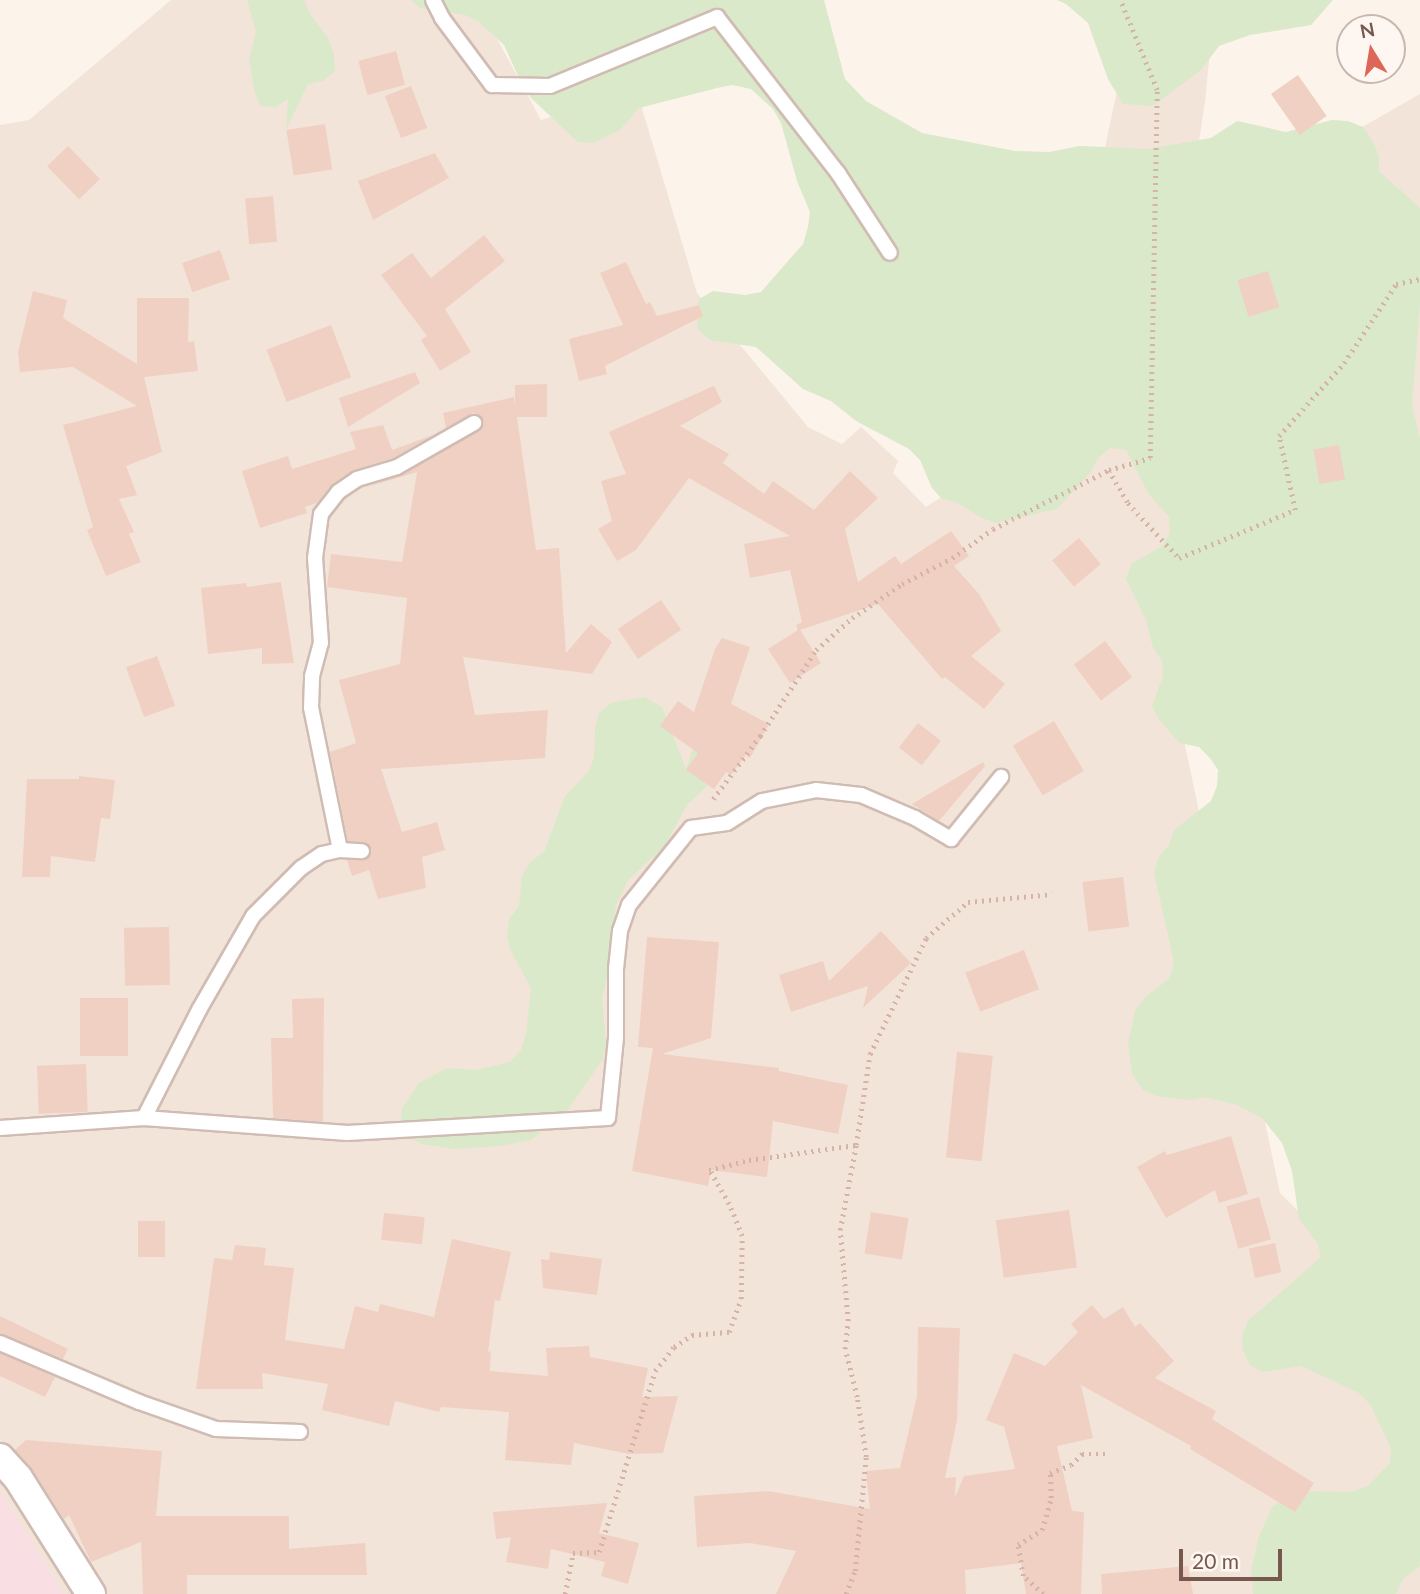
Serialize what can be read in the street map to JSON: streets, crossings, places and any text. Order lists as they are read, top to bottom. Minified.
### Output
{"scale_bar":"20 m","north":"top"}
